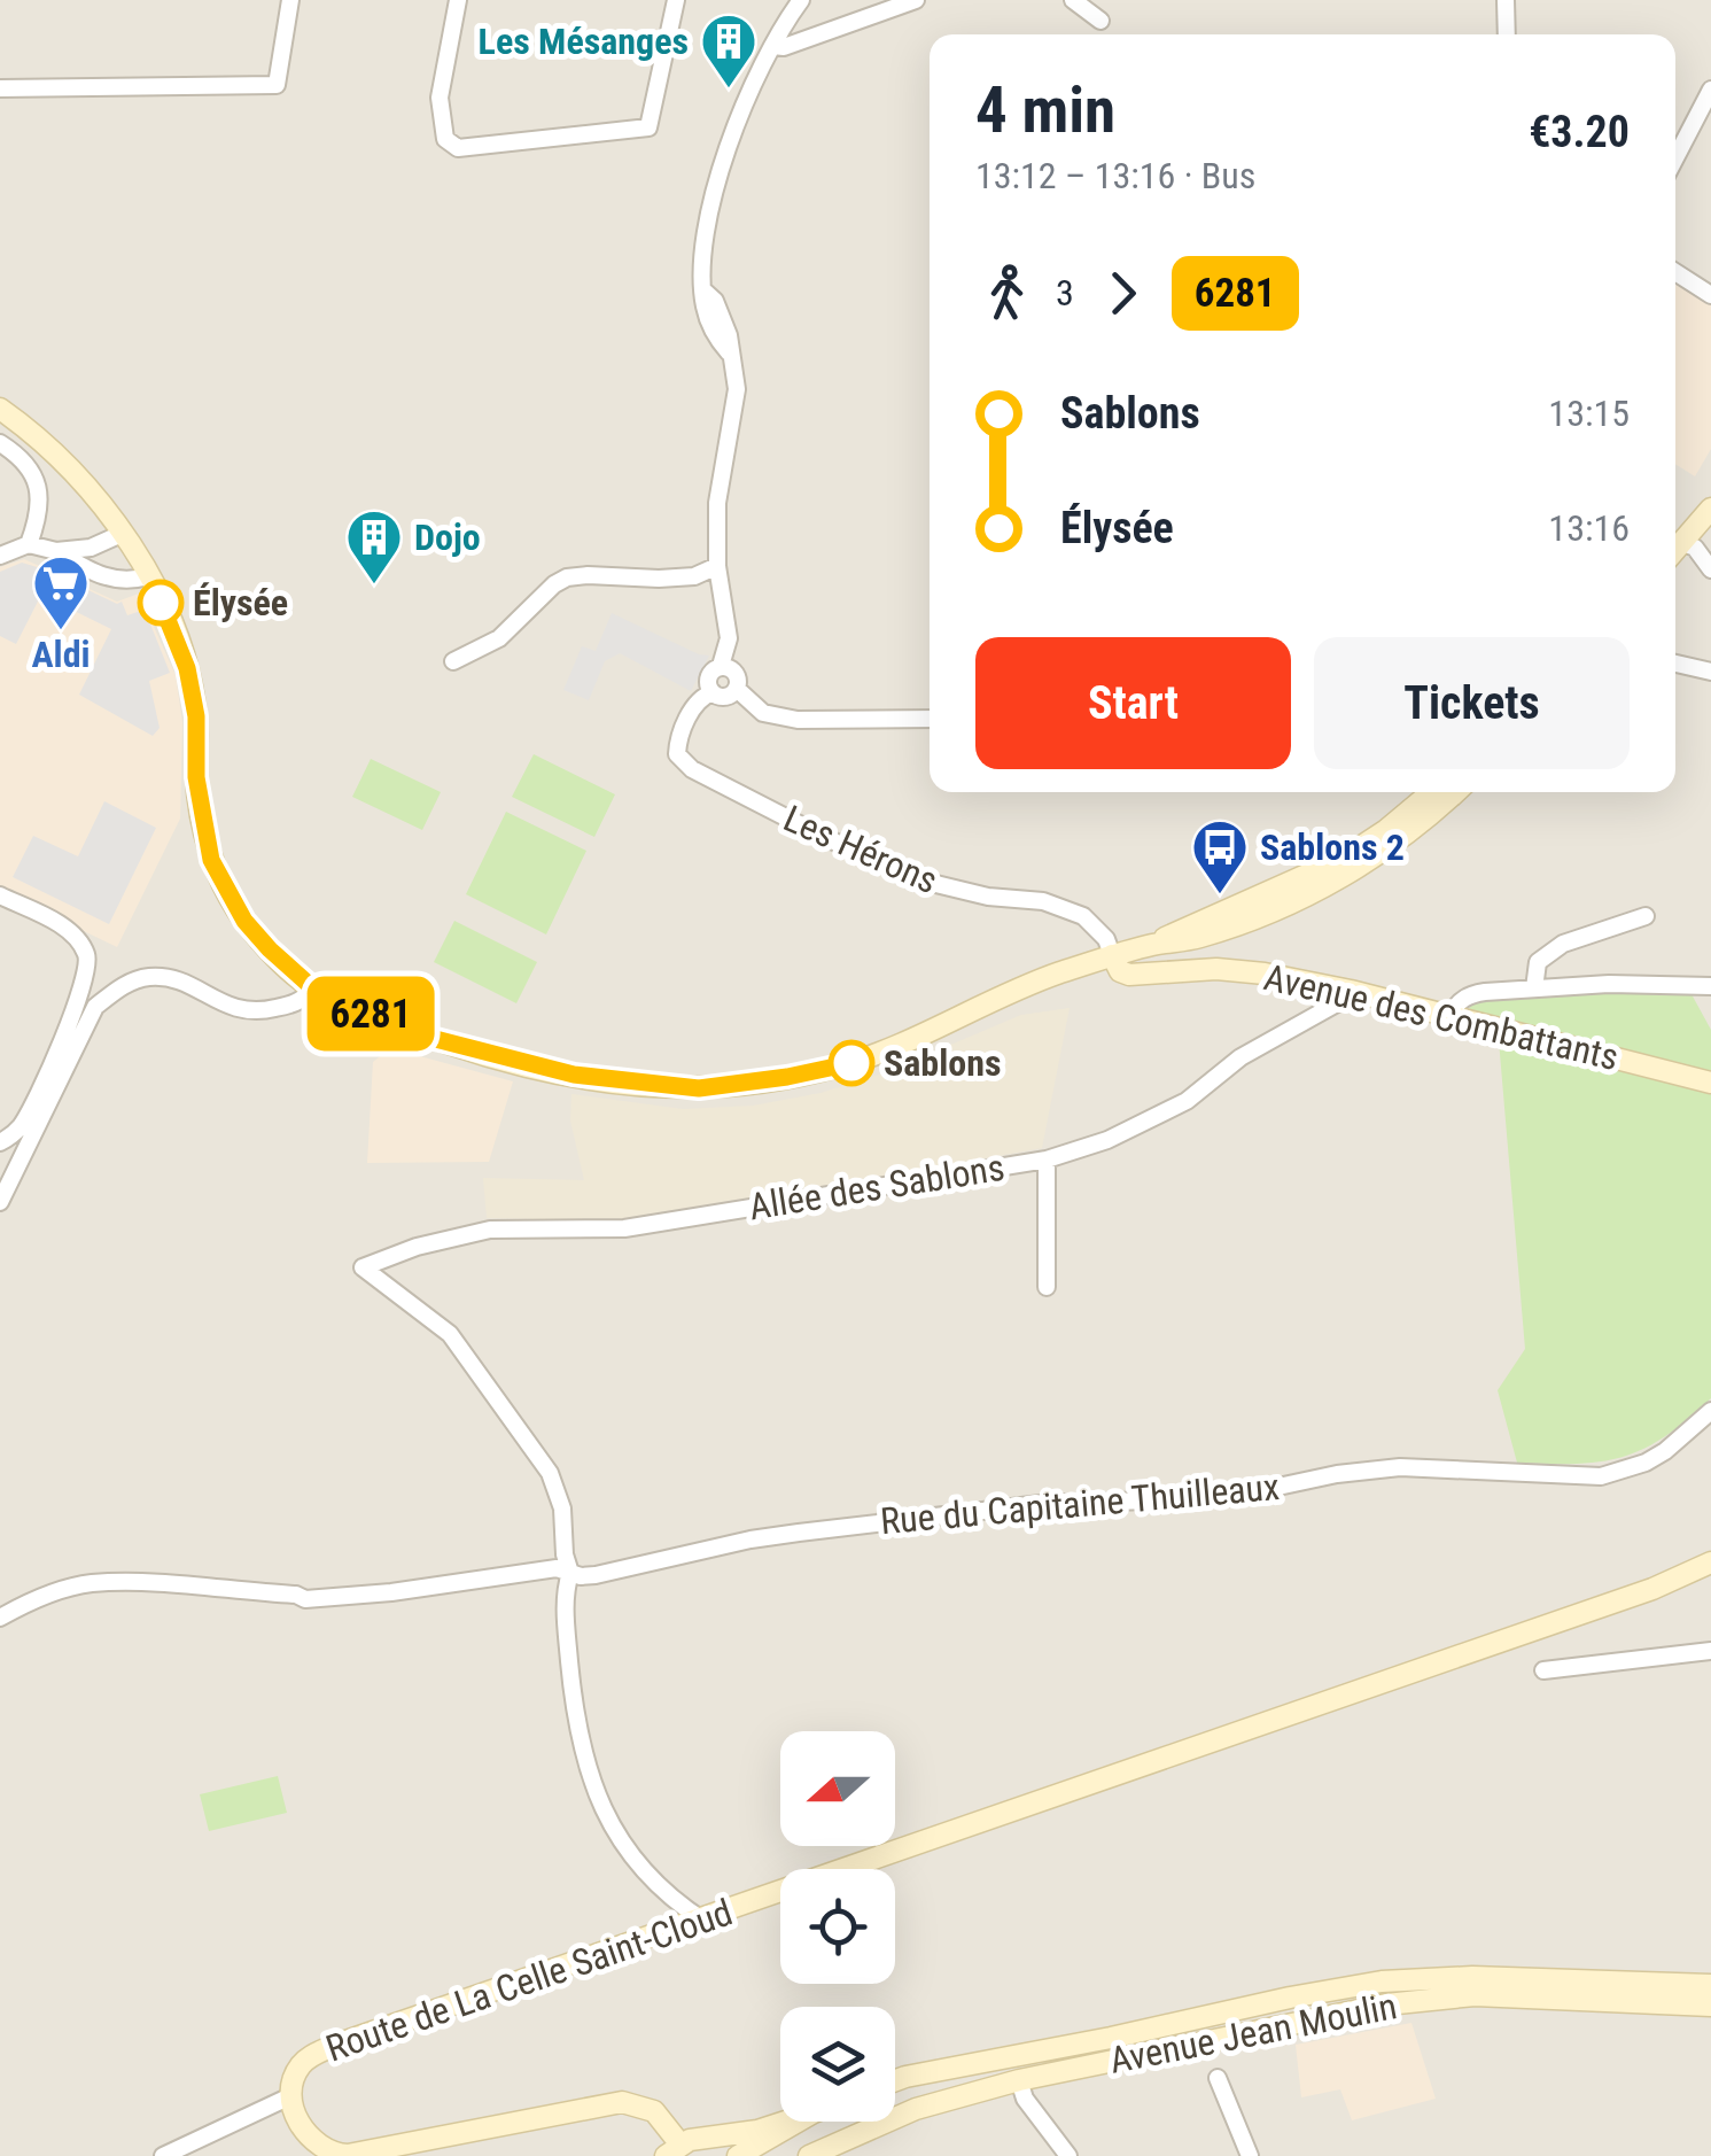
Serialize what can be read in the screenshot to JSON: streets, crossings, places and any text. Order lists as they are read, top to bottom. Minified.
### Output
{"streets":{"street":["Les Hérons","Avenue des Combattants","Allée des Sablons","Rue du Capitaine Thuilleaux","Route de La Celle Saint-Cloud","Avenue Jean Moulin"]},"crossings":[["Les Hérons","Avenue des Combattants"],["Avenue des Combattants","Allée des Sablons"],["Allée des Sablons","Rue du Capitaine Thuilleaux"]],"places":{"building":["Les Mésanges","Dojo"],"other":["Élysée","Sablons"],"supermarket":["Aldi"],"bus stop":["Sablons 2"]},"lines":["bus line 6281"],"north":"left","page":{"on_map":"6281","heading":["4 min","13:12 – 13:16 · Bus","€3.20"],"legs":["3","6281"],"list":[{"name":"Sablons","value":"13:15"},{"name":"Élysée","value":"13:16"}],"buttons":["Start","Tickets"]}}
